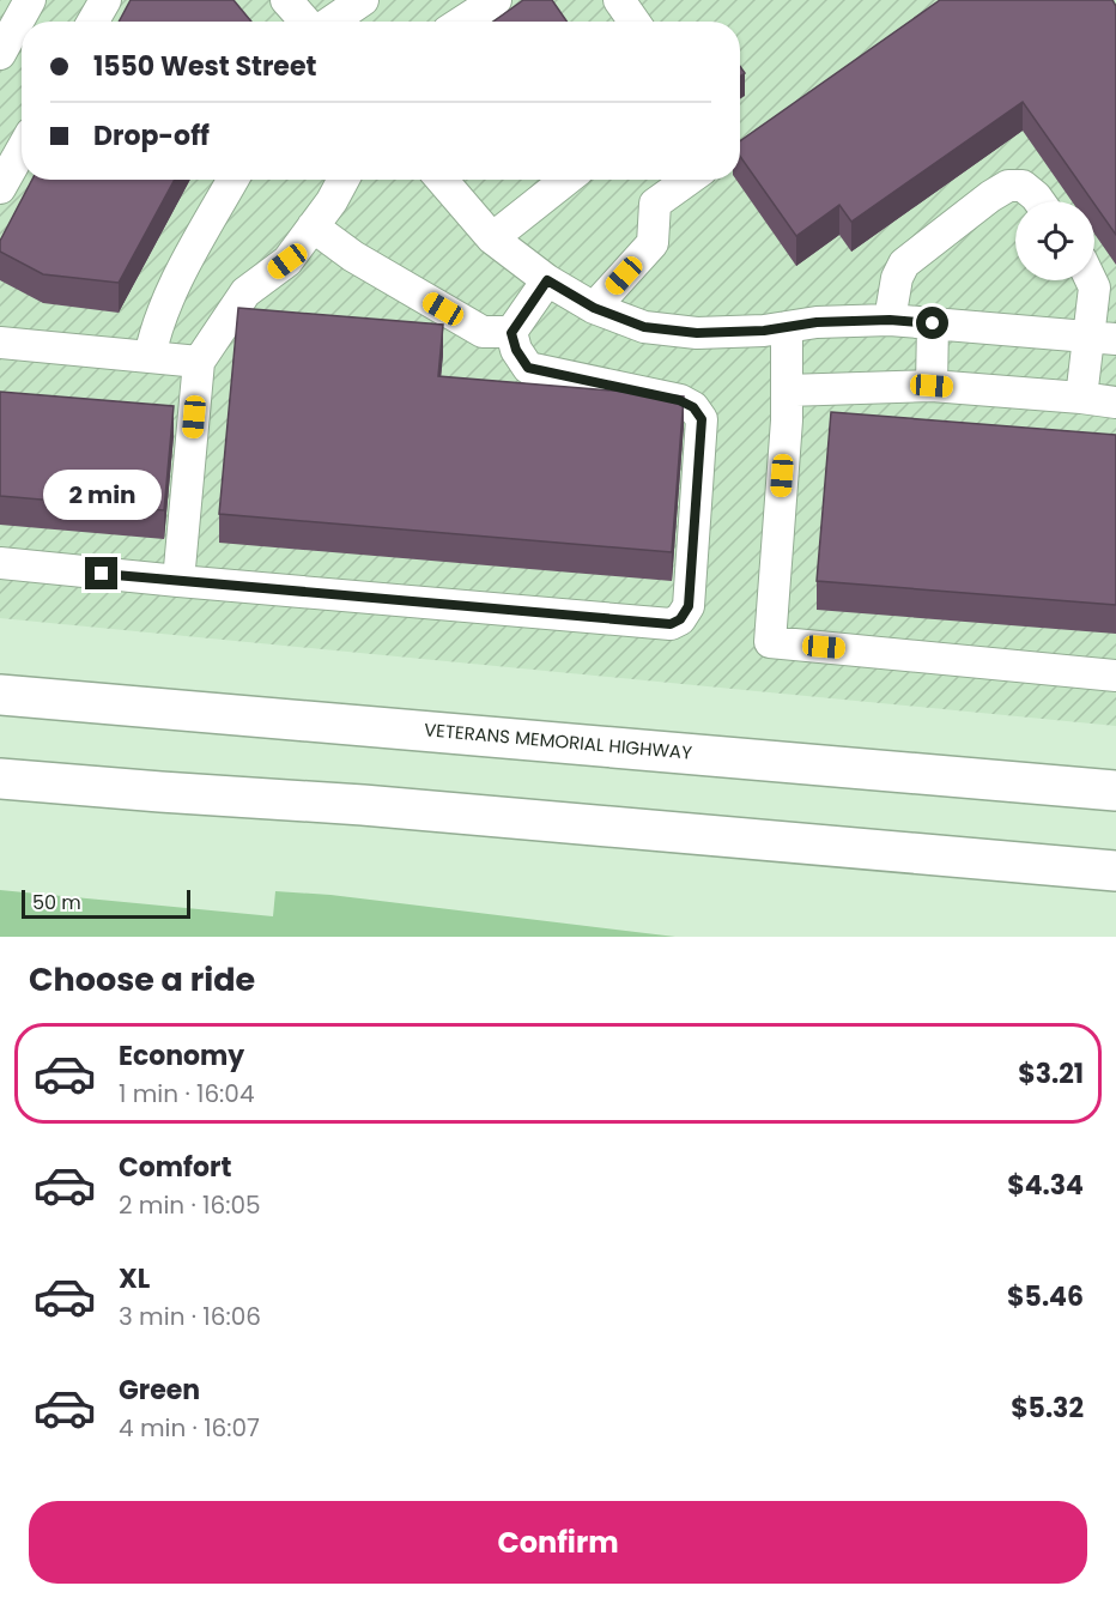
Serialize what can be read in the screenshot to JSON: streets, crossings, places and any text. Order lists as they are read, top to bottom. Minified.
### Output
{"streets":{"highway":["VETERANS MEMORIAL HIGHWAY"]},"scale_bar":"50 m","page":{"banner":["1550 West Street","Drop-off"],"bubble":"2 min","scale":"50 m","heading":"Choose a ride","list":[{"name":"Economy","note":"1 min · 16:04","value":"$3.21"},{"name":"Comfort","note":"2 min · 16:05","value":"$4.34"},{"name":"XL","note":"3 min · 16:06","value":"$5.46"},{"name":"Green","note":"4 min · 16:07","value":"$5.32"}],"buttons":"Confirm"}}
